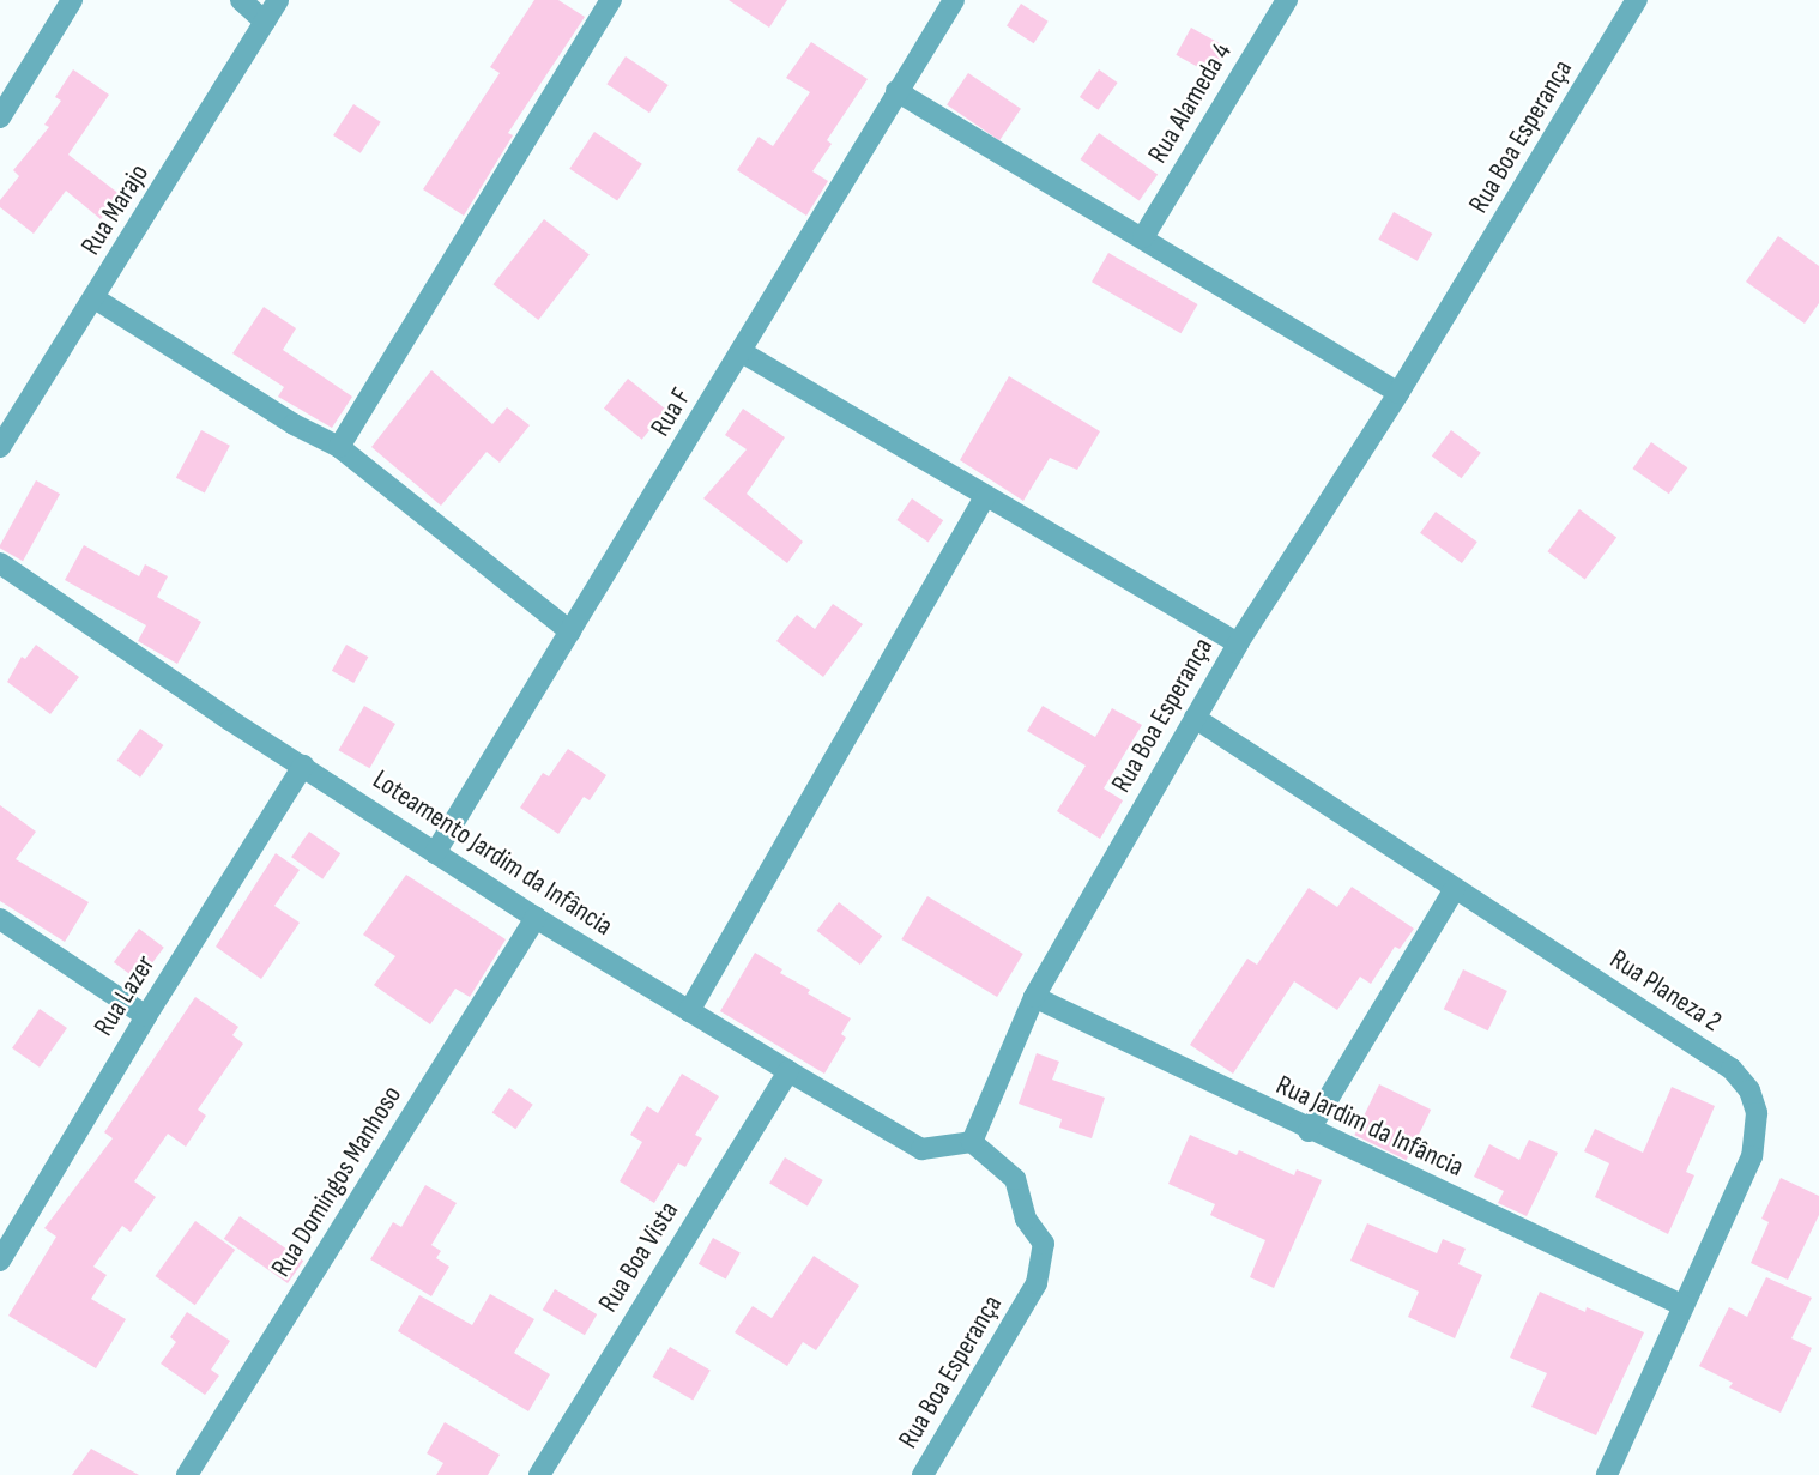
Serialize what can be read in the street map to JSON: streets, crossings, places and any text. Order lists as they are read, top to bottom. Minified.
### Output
{"streets":{"street":["Rua Alameda 4","Rua Boa Esperança","Rua Marajo","Rua F","Loteamento Jardim da Infância","Rua Planeza 2","Rua Lazer","Rua Jardim da Infância","Rua Domingos Manhoso","Rua Boa Vista"]},"crossings":[["Rua Boa Esperança","Loteamento Jardim da Infância"],["Rua Boa Esperança","Rua Planeza 2"],["Rua Boa Esperança","Rua Jardim da Infância"],["Rua F","Loteamento Jardim da Infância"],["Loteamento Jardim da Infância","Rua Lazer"],["Loteamento Jardim da Infância","Rua Domingos Manhoso"],["Loteamento Jardim da Infância","Rua Boa Vista"],["Rua Planeza 2","Rua Jardim da Infância"]]}
